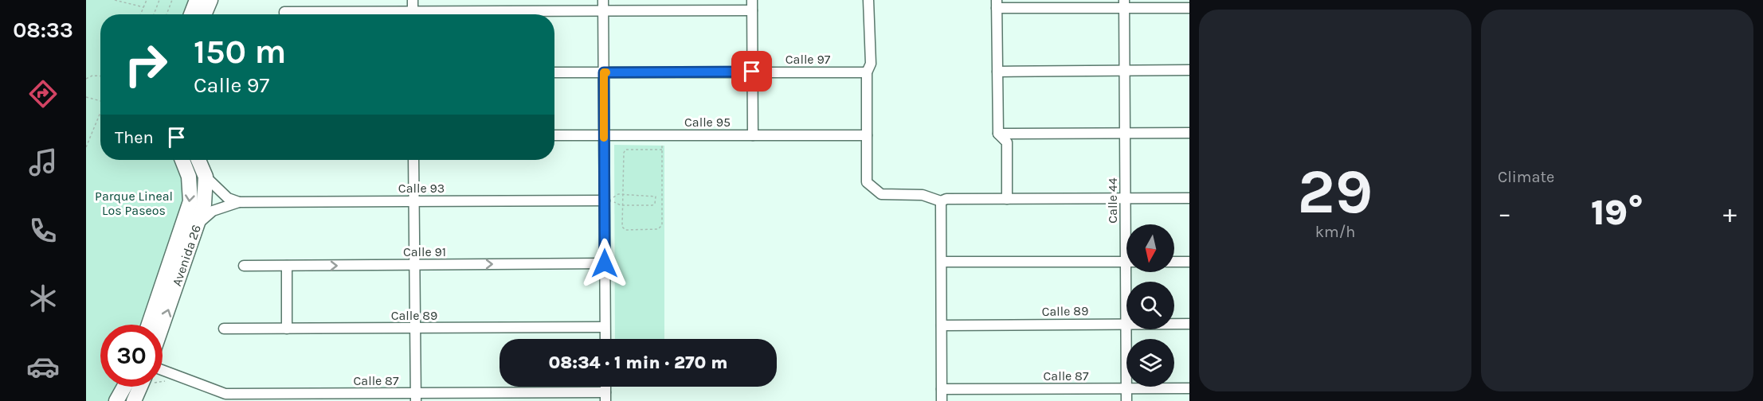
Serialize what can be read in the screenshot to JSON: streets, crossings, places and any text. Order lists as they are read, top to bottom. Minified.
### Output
{"streets":{"street":["Calle 97","Calle 95","Calle 93","Calle 44","Calle 91","Avenida 26","Calle 89","Calle 87"]},"crossings":[["Calle 93","Avenida 26"],["Calle 44","Calle 87"]],"one_way":["Calle 91"],"parks":["Parque Lineal Los Paseos"],"north":"bottom","page":{"tabs":"08:33","tile":[["29","km/h"],"Climate"],"turn":["150 m","Calle 97"],"then":"Then","heat":["−","19°","+"],"limit":"30","trip":"08:34 · 1 min · 270 m"}}
